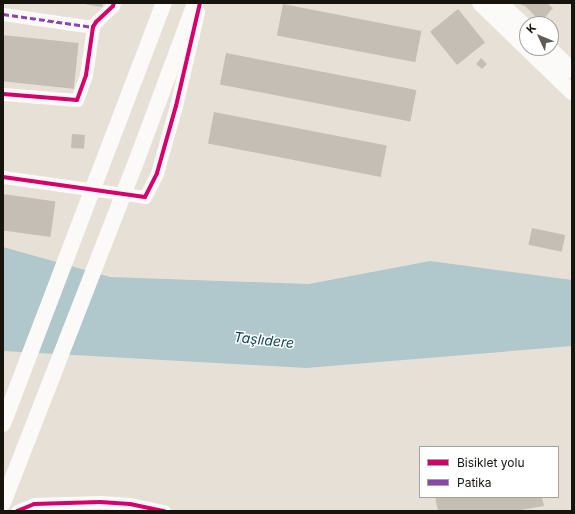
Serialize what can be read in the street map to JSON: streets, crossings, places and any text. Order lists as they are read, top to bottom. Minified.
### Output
{"water":["Taşlıdere"],"legend":["Bisiklet yolu","Patika"],"north":"top left"}
